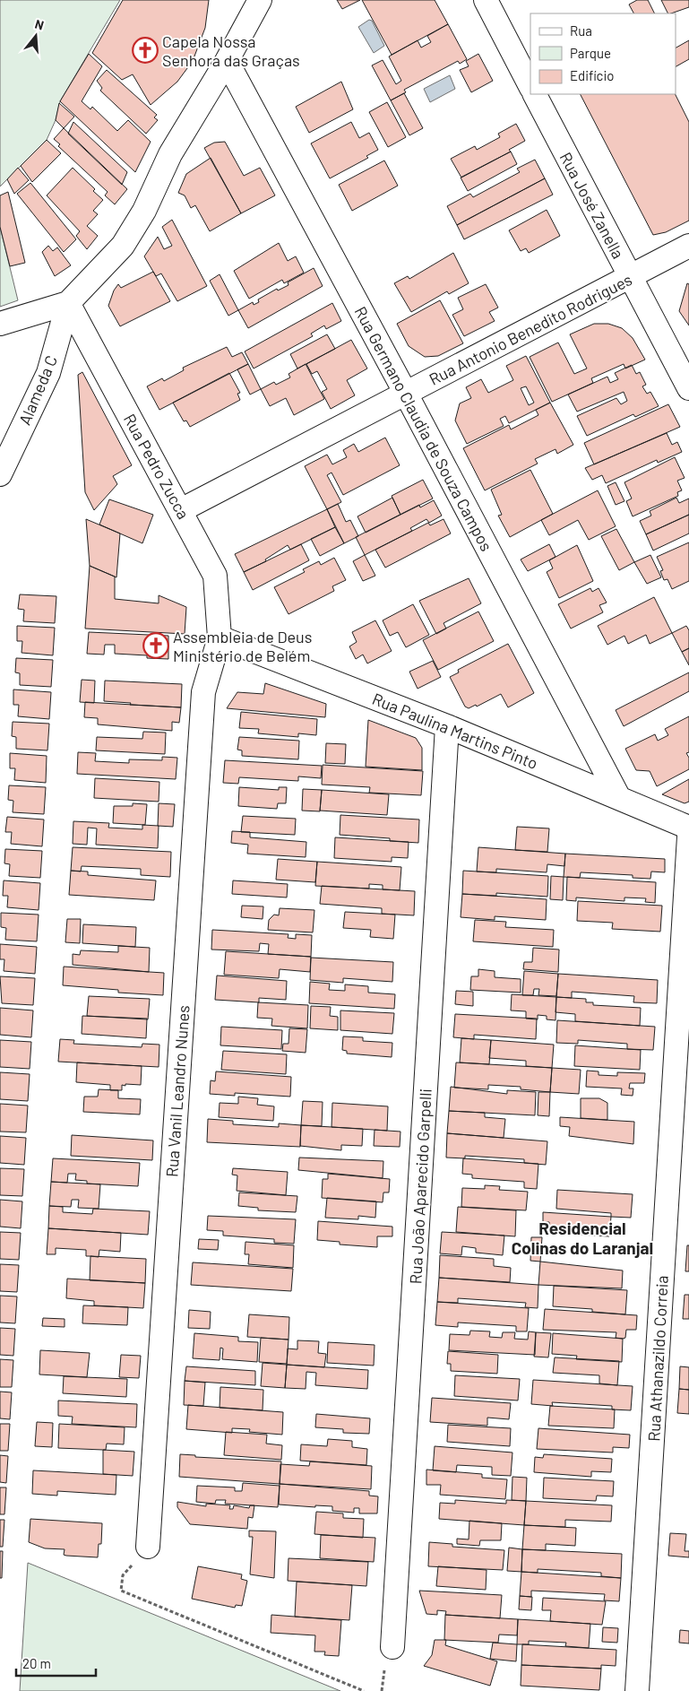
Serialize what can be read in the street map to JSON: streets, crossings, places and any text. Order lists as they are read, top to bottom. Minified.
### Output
{"streets":{"street":["Rua José Zanella","Rua Antonio Benedito Rodrigues","Alameda C","Rua Germano Claudia de Souza Campos","Rua Pedro Zucca","Rua Paulina Martins Pinto","Rua Vanil Leandro Nunes","Rua João Aparecido Garpelli","Rua Athanazildo Correia"]},"crossings":[["Rua José Zanella","Rua Antonio Benedito Rodrigues"],["Rua Antonio Benedito Rodrigues","Rua Germano Claudia de Souza Campos"],["Rua Antonio Benedito Rodrigues","Rua Pedro Zucca"],["Alameda C","Rua Pedro Zucca"],["Rua Germano Claudia de Souza Campos","Rua Paulina Martins Pinto"],["Rua Pedro Zucca","Rua Paulina Martins Pinto"],["Rua Pedro Zucca","Rua Vanil Leandro Nunes"],["Rua Paulina Martins Pinto","Rua Vanil Leandro Nunes"],["Rua Paulina Martins Pinto","Rua João Aparecido Garpelli"]],"districts":["Residencial Colinas do Laranjal"],"places":{"church":["Capela Nossa Senhora das Graças","Assembleia de Deus Ministério de Belém"]},"legend":["Rua","Parque","Edifício"],"scale_bar":"20 m","north":"top"}
